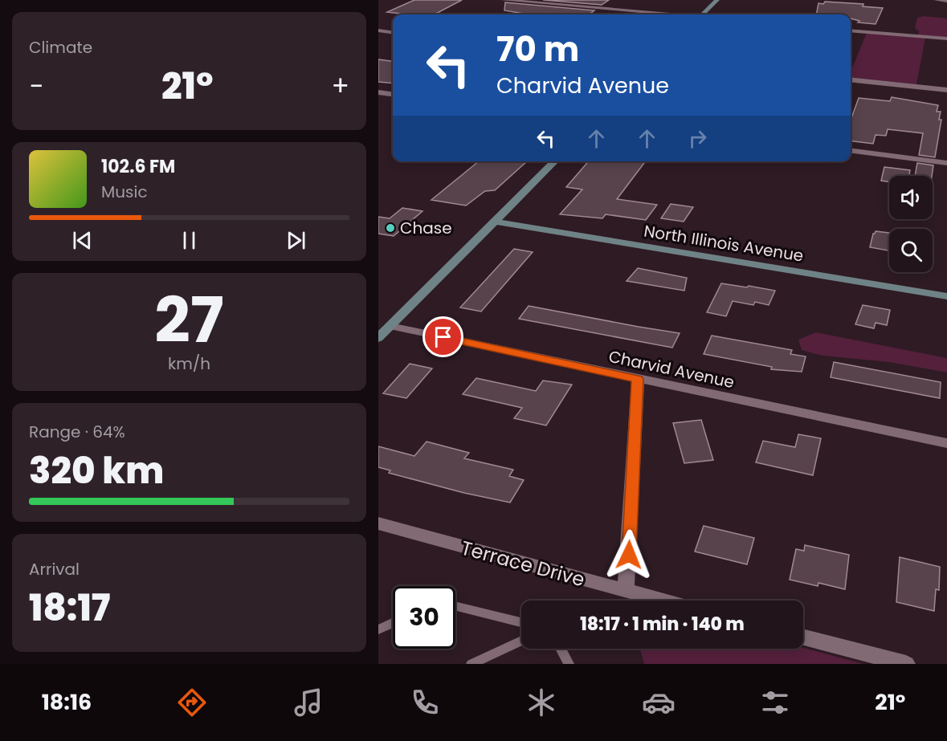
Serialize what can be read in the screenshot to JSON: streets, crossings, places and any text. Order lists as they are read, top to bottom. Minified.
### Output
{"streets":{"street":["North Illinois Avenue","Charvid Avenue","Terrace Drive"]},"places":["Chase"],"page":{"tile":["Climate",["27","km/h"],["Range · 64%","320 km"],["Arrival","18:17"]],"turn":["70 m","Charvid Avenue"],"heat":["−","21°","+"],"song":["102.6 FM","Music"],"limit":"30","trip":"18:17 · 1 min · 140 m","tabs":["18:16","21°"]}}
